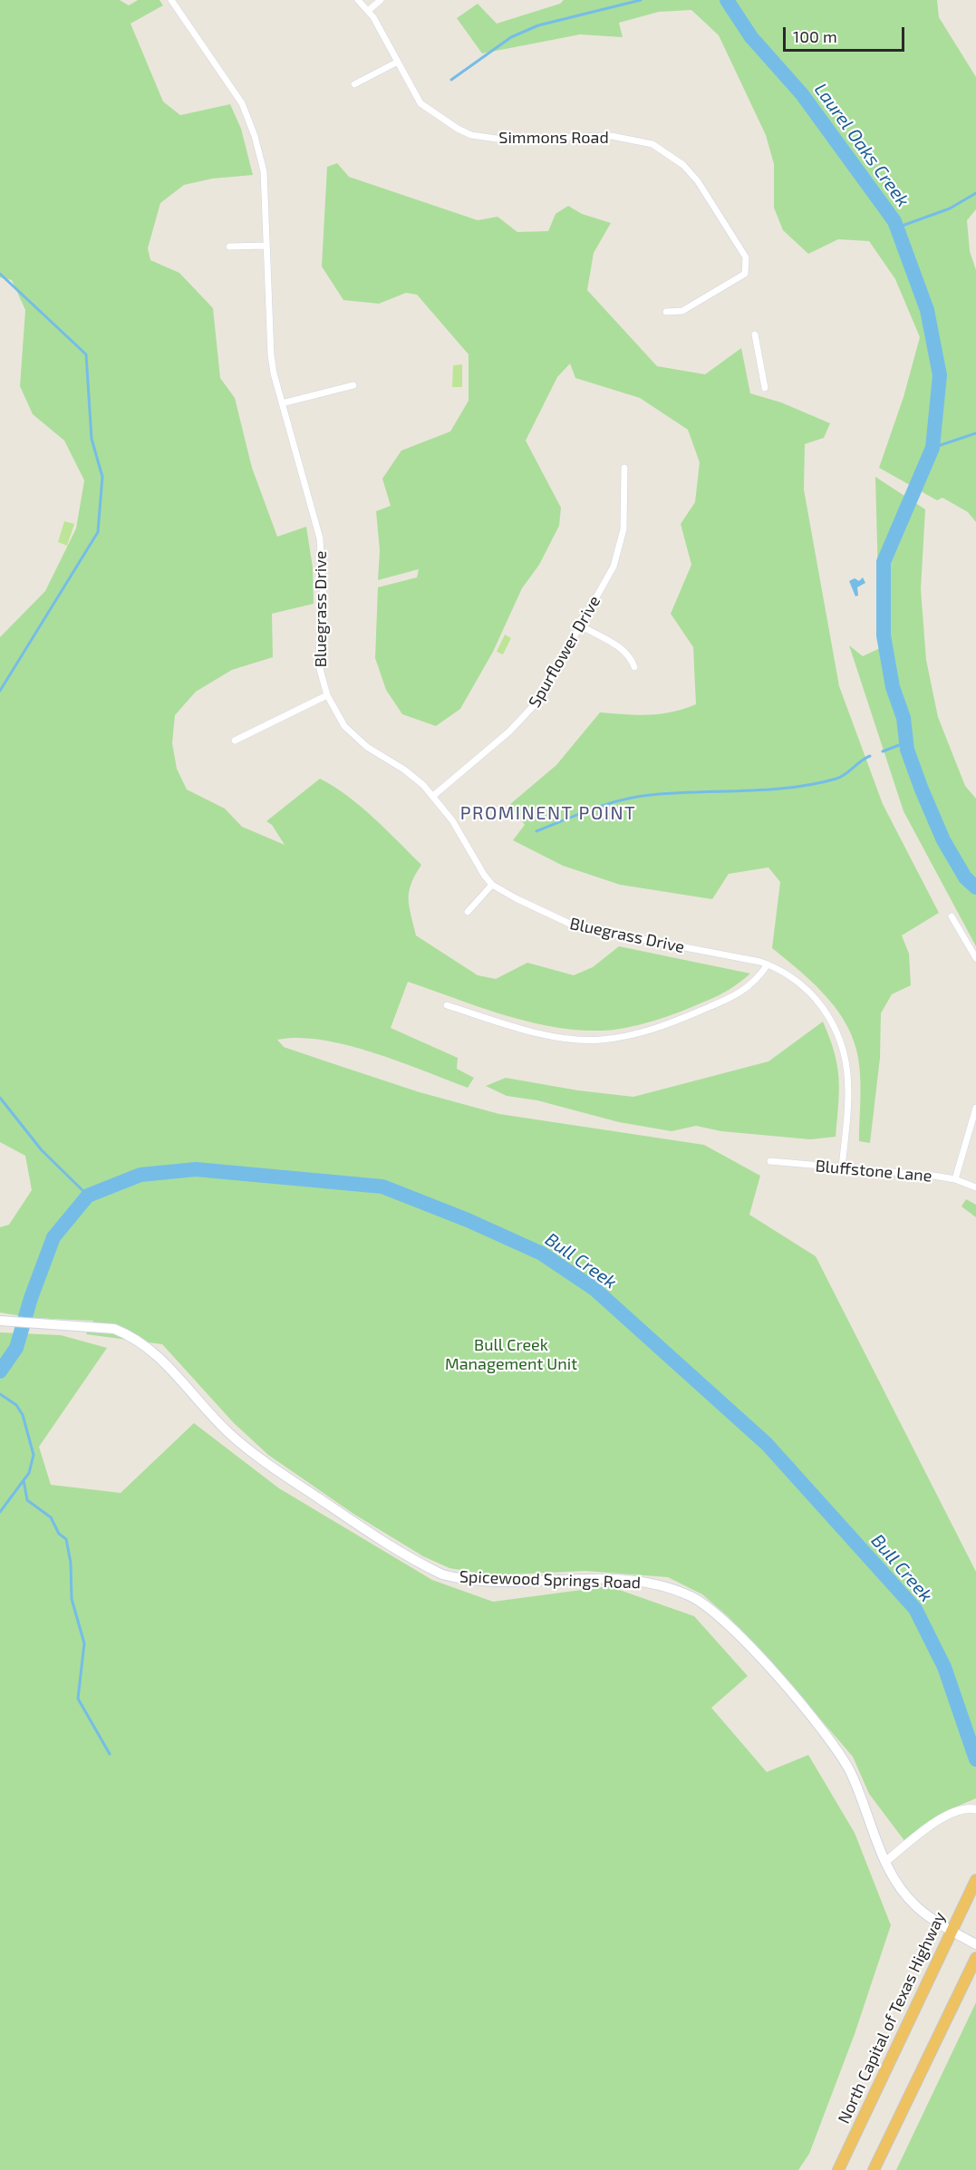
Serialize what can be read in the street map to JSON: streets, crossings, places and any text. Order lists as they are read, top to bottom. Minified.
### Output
{"streets":{"highway":["North Capital of Texas Highway"],"main road":["Spicewood Springs Road"],"street":["Simmons Road","Bluegrass Drive","Spurflower Drive","Bluffstone Lane"]},"crossings":[["Bluegrass Drive","Spurflower Drive"],["Bluegrass Drive","Bluffstone Lane"],["Spicewood Springs Road","North Capital of Texas Highway"]],"districts":["PROMINENT POINT"],"water":["Laurel Oaks Creek","Bull Creek"],"parks":["Bull Creek Management Unit"],"scale_bar":"100 m"}
